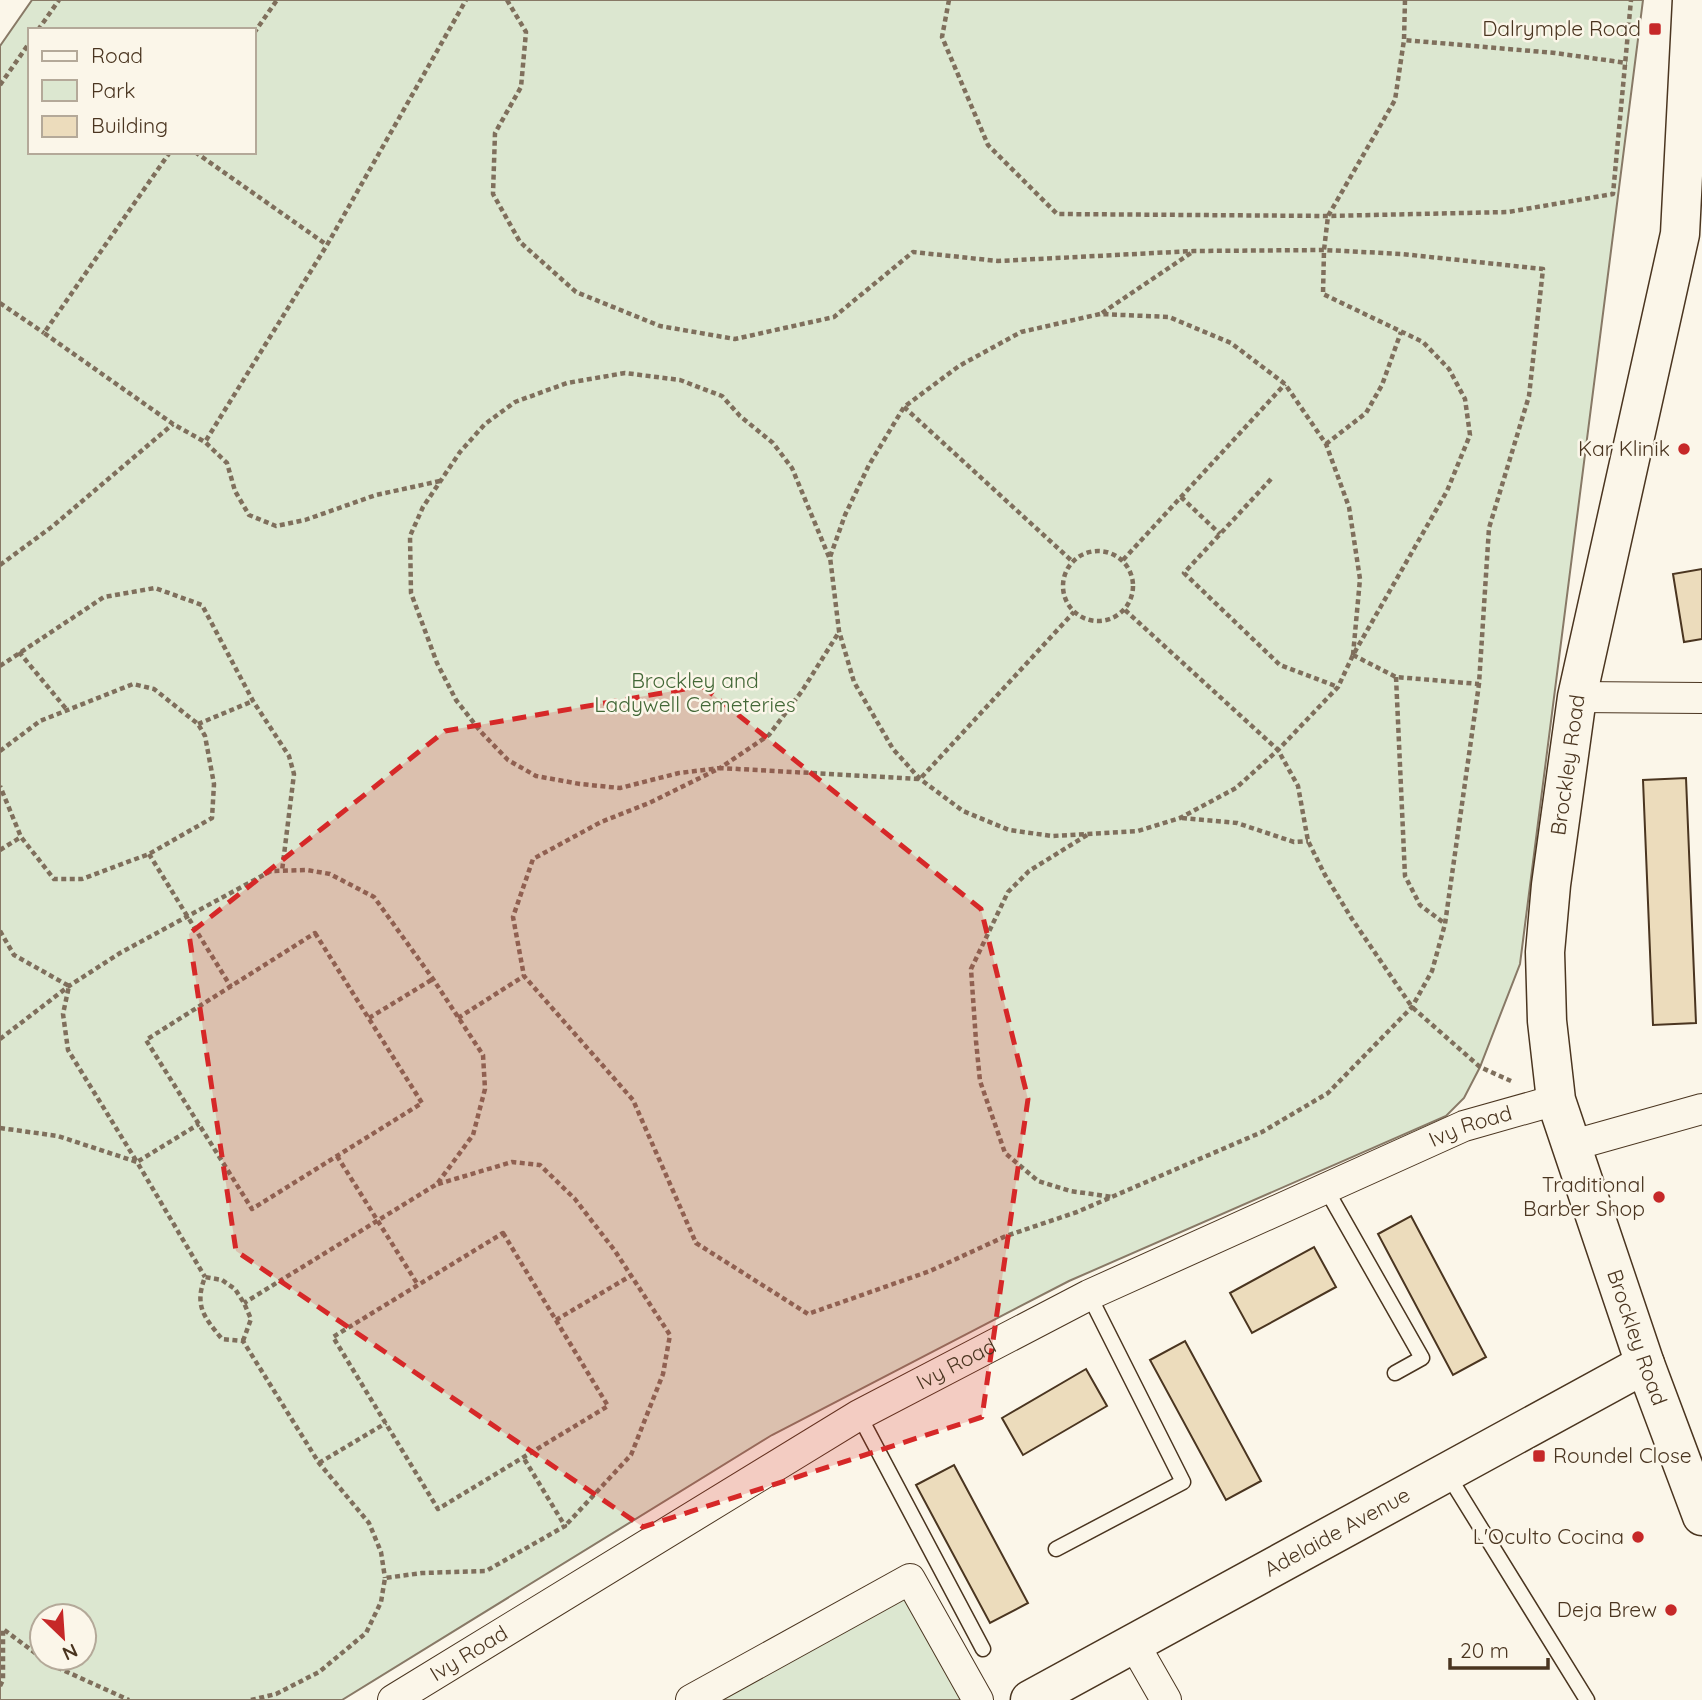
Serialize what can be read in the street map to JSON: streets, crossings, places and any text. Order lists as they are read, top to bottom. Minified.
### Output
{"streets":{"main road":["Brockley Road","Adelaide Avenue"],"street":["Ivy Road"]},"crossings":[["Brockley Road","Ivy Road"],["Brockley Road","Adelaide Avenue"]],"parks":["Brockley and Ladywell Cemeteries"],"places":{"transit":["Dalrymple Road","Roundel Close"],"other":["Kar Klinik","Traditional Barber Shop","L'Oculto Cocina","Deja Brew"]},"legend":["Road","Park","Building"],"scale_bar":"20 m","north":"bottom right"}
